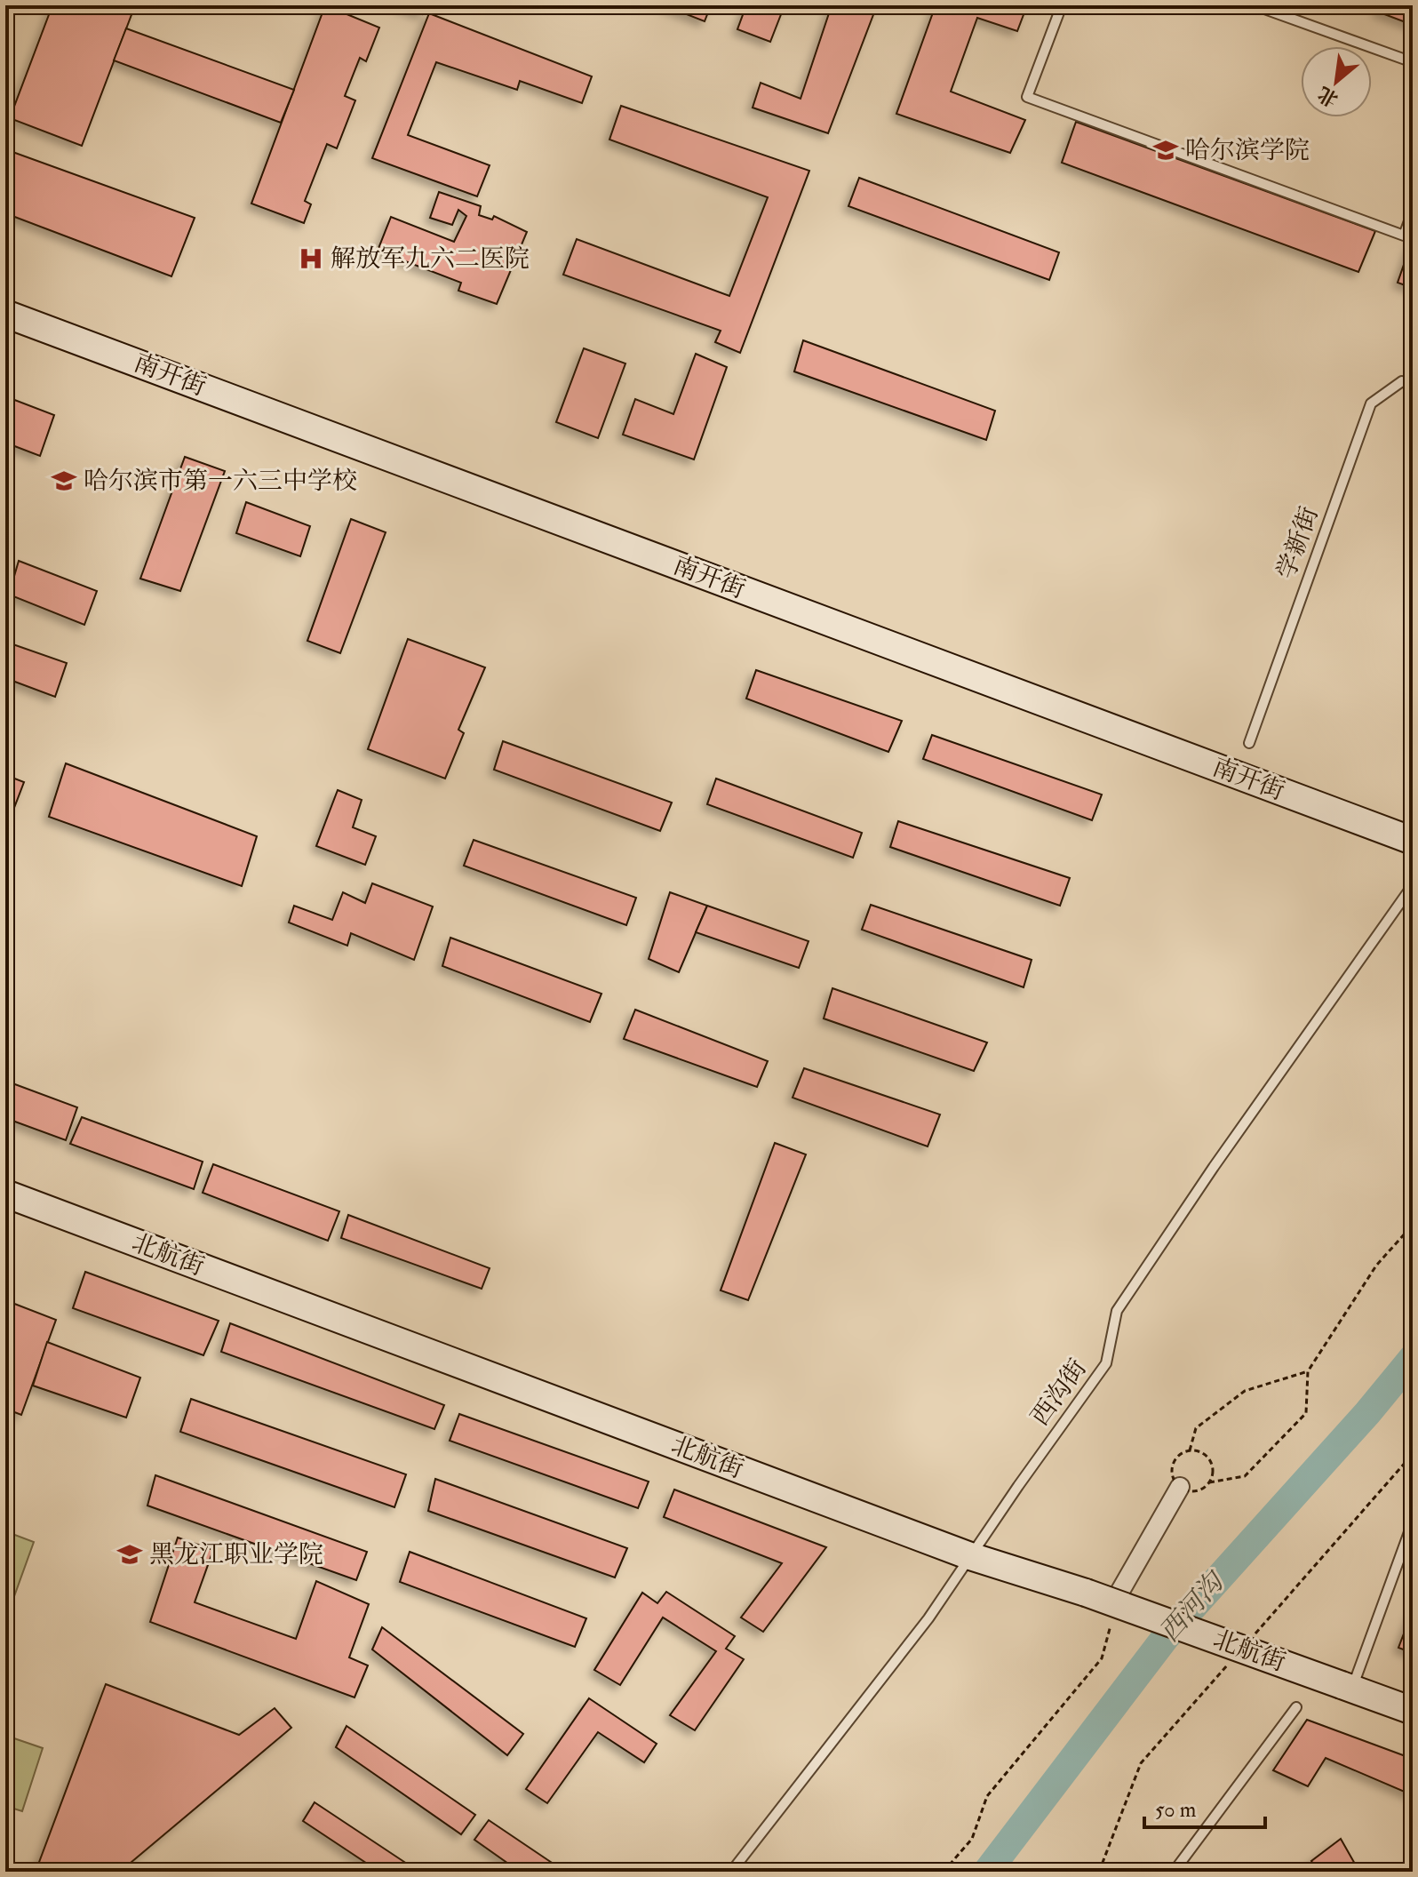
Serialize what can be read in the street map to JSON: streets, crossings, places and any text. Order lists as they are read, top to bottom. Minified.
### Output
{"streets":{"main road":["南开街","北航街"],"lane":["学新街","西沟街"]},"crossings":[["北航街","西沟街"]],"water":["西河沟"],"places":{"school or university":["哈尔滨学院","哈尔滨市第一六三中学校","黑龙江职业学院"],"hospital":["解放军九六二医院"]},"scale_bar":"50 m","north":"bottom left"}
